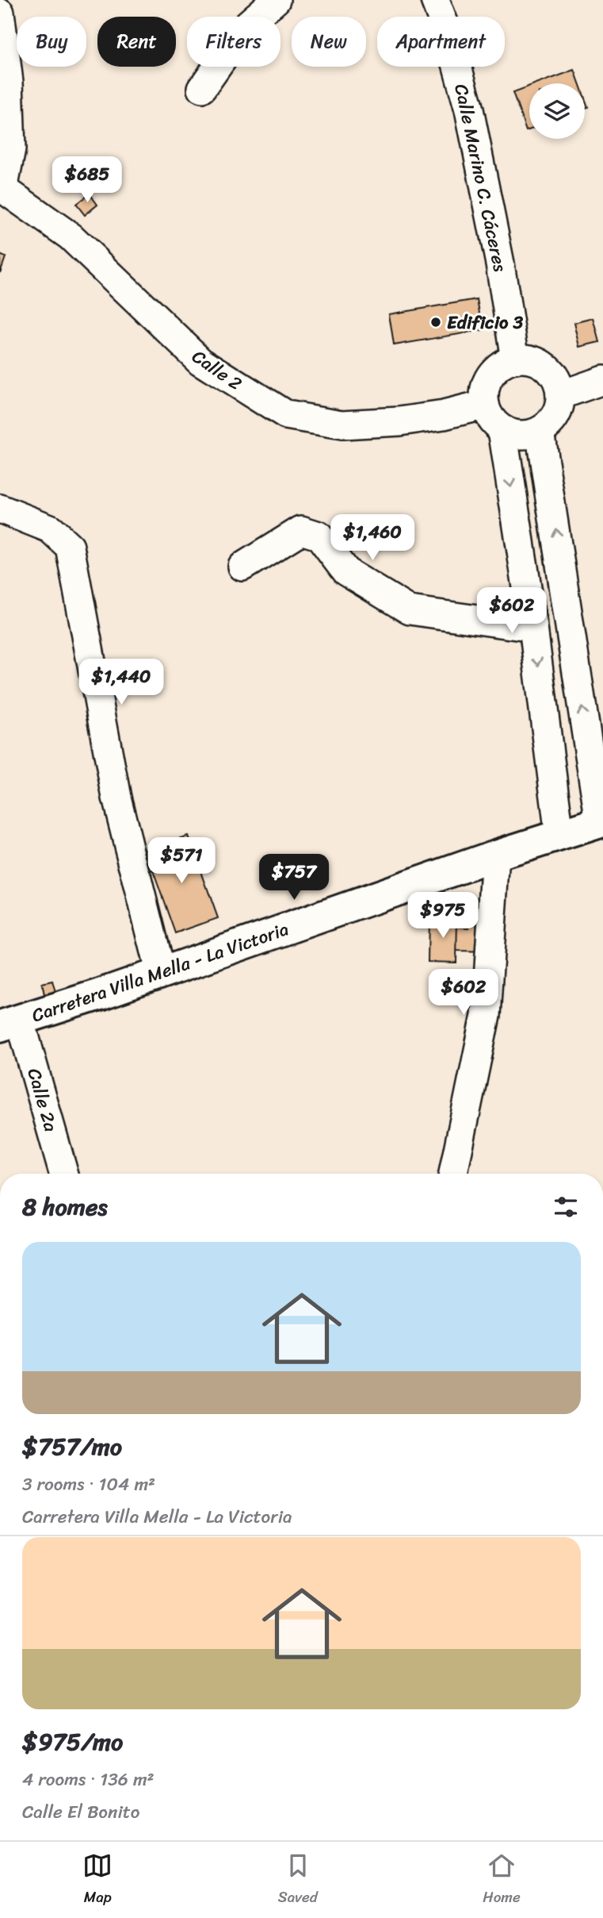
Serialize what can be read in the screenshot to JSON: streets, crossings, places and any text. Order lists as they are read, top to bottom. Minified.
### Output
{"streets":{"main road":["Carretera Villa Mella - La Victoria"],"street":["Calle Marino C. Cáceres","Calle 2","Calle 2a"]},"crossings":[["Calle Marino C. Cáceres","Calle 2"],["Carretera Villa Mella - La Victoria","Calle 2a"]],"places":["Edificio 3"],"page":{"chip":["Buy","Rent","Filters","New","Apartment"],"price":["$685","$1,460","$602","$1,440","$571","$757","$975","$602"],"heading":"8 homes","list":[{"name":"$757/mo","note":"3 rooms · 104 m² · Carretera Villa Mella - La Victoria"},{"name":"$975/mo","note":"4 rooms · 136 m² · Calle El Bonito"}],"tabs":["Map","Saved","Home"]}}
